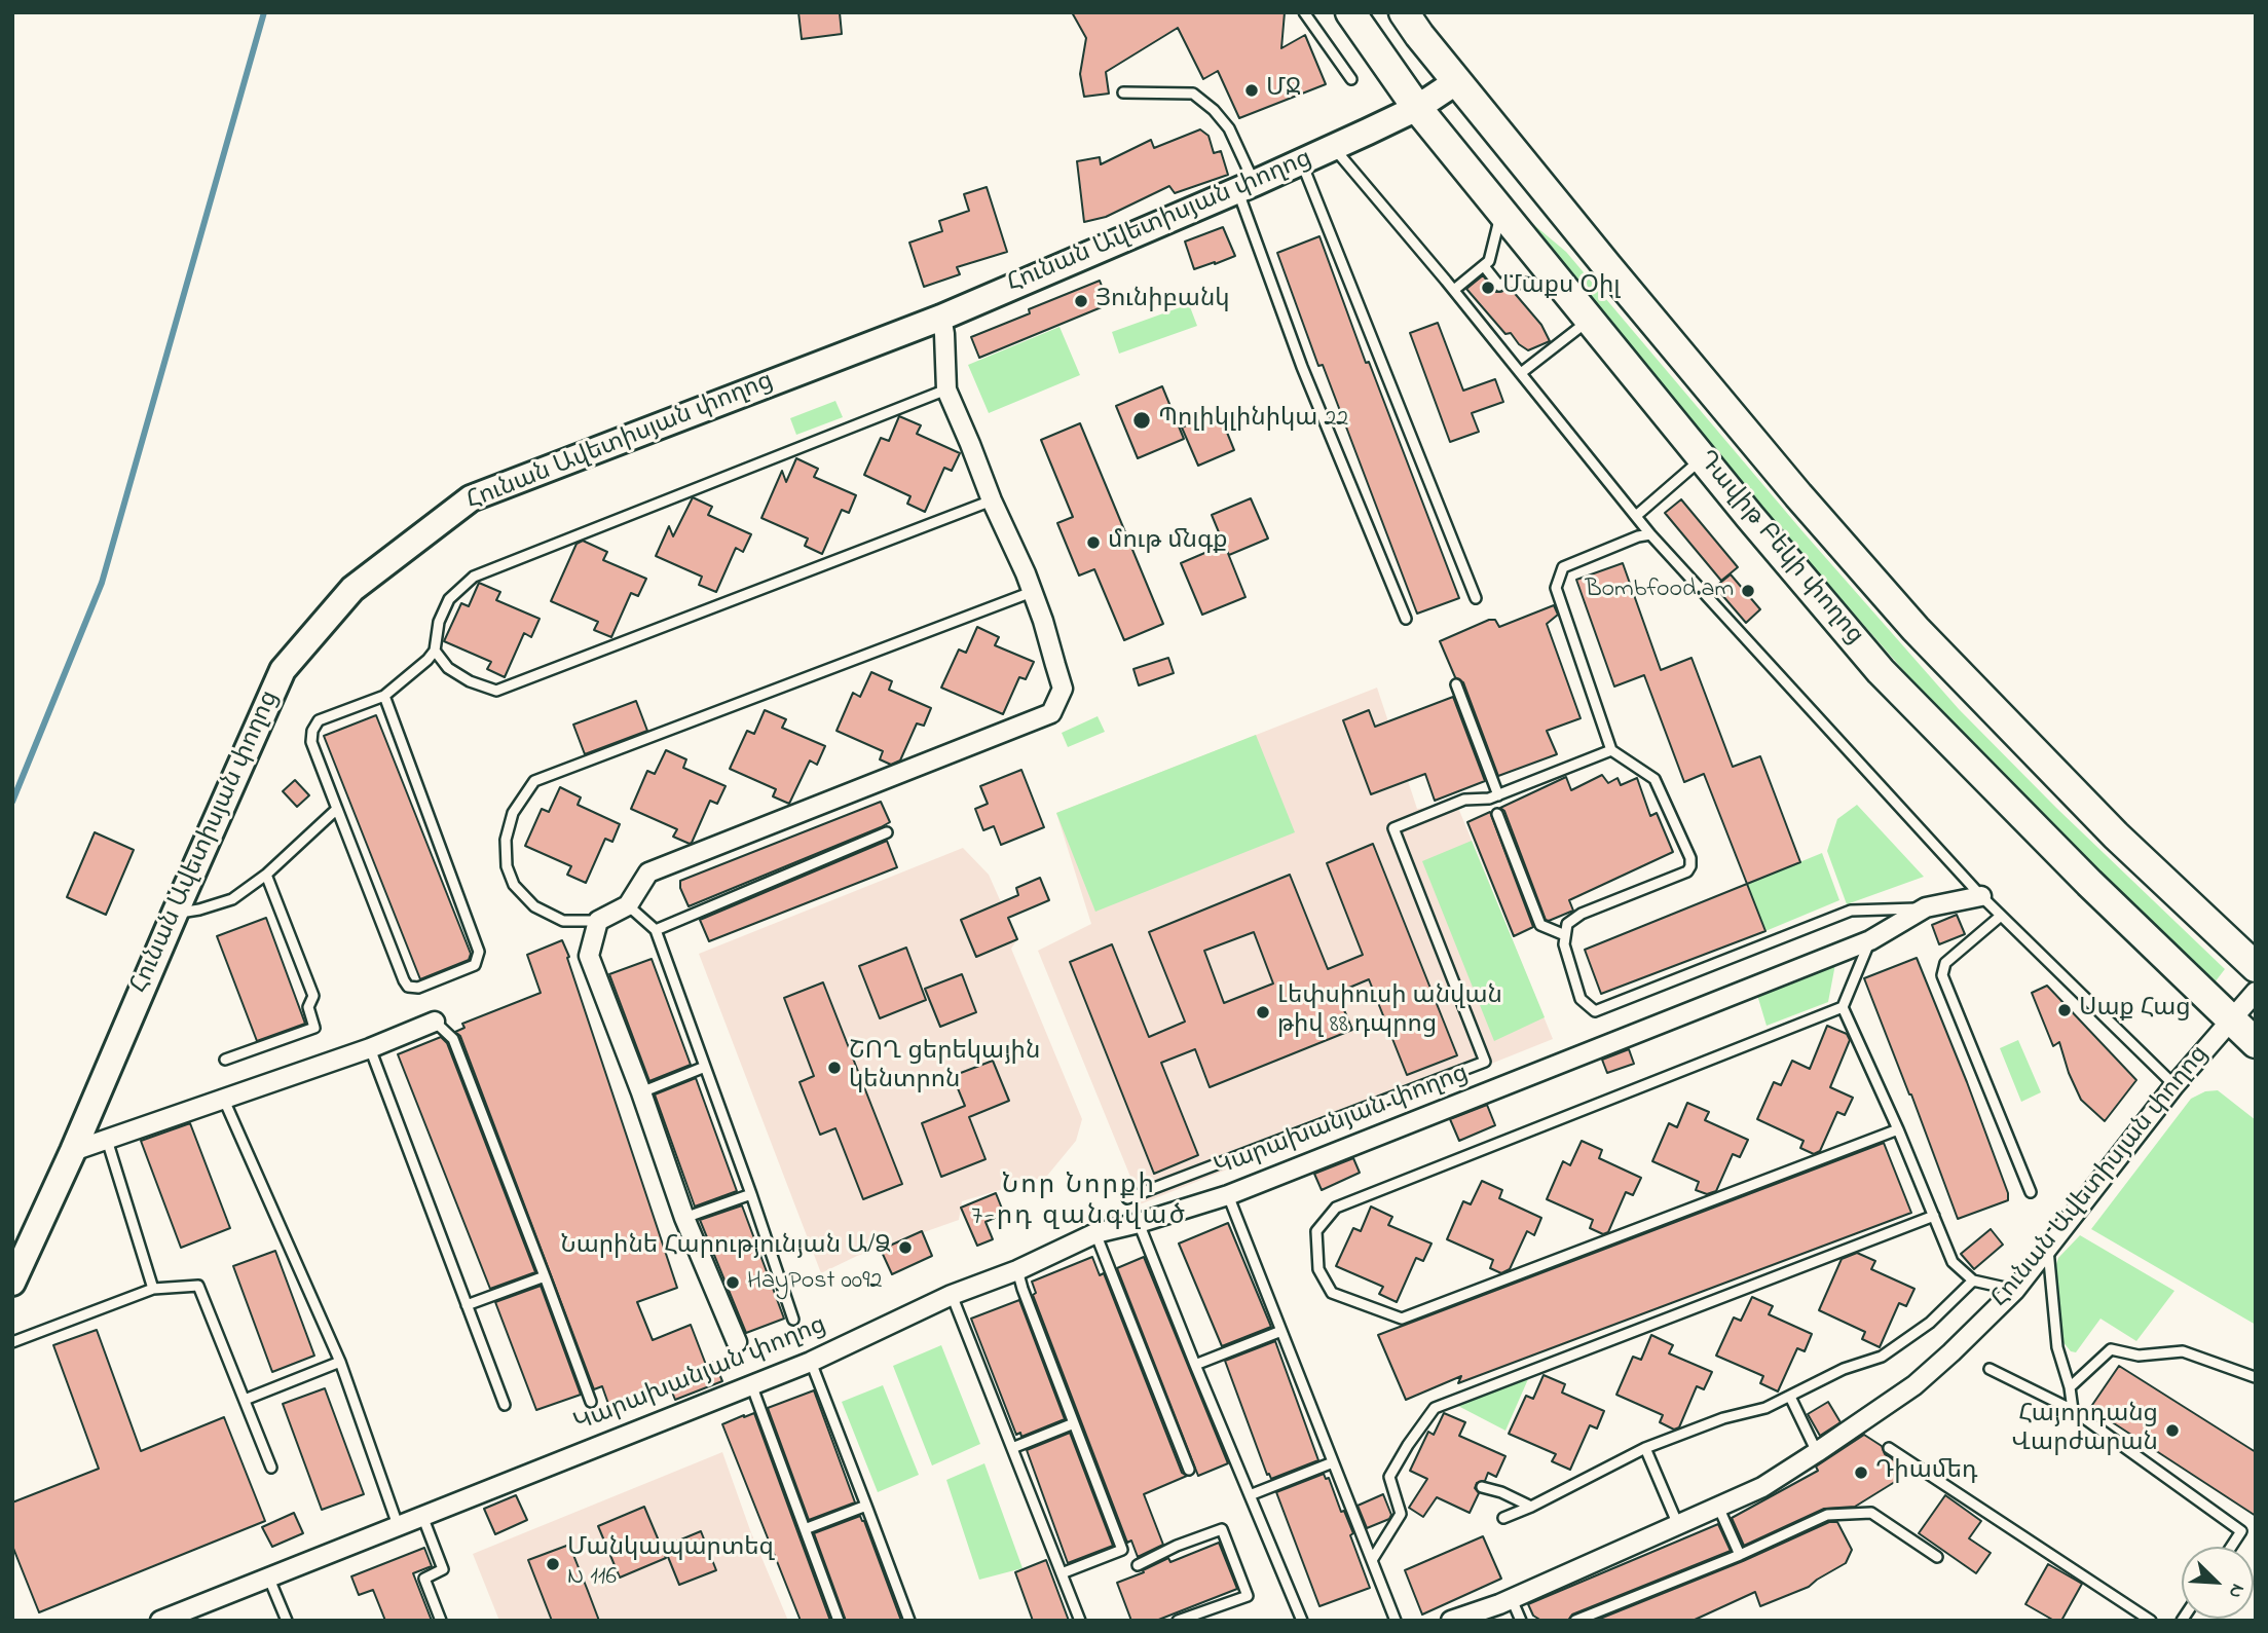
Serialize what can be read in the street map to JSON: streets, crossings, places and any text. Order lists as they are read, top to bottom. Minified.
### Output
{"streets":{"main road":["Հունան Ավետիսյան փողոց","Դավիթ Բեկի փողոց"],"street":["Կարախանյան փողոց"]},"crossings":[["Հունան Ավետիսյան փողոց","Դավիթ Բեկի փողոց"]],"districts":["Նոր Նորքի 7-րդ զանգված"],"places":["ՄՋ","Մաքս Օիլ","Յունիբանկ","Պոլիկլինիկա 22","մութ մնգք","Bombfood.am","Սաք Հաց","Լեփսիուսի անվան թիվ 88 դպրոց","ՇՈՂ ցերեկային կենտրոն","Նարինե Հարությունյան Ա/Ձ","HayPost 0092","Հայորդանց Վարժարան","Դիամեդ","Մանկապարտեզ N 116"],"north":"bottom right"}
